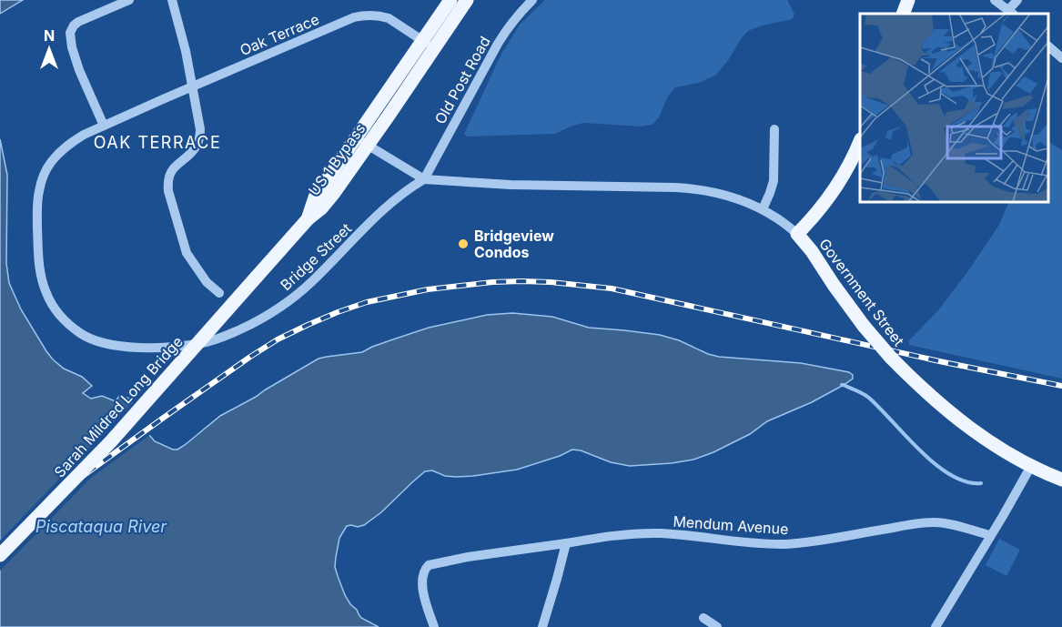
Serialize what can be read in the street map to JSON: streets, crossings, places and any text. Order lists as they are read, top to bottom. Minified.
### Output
{"streets":{"main road":["US 1 Bypass","Government Street","Sarah Mildred Long Bridge"],"street":["Oak Terrace","Old Post Road","Bridge Street","Mendum Avenue"]},"crossings":[["Oak Terrace","US 1 Bypass"],["Oak Terrace","Bridge Street"],["Old Post Road","Bridge Street"],["US 1 Bypass","Sarah Mildred Long Bridge"]],"districts":["OAK TERRACE"],"water":["Piscataqua River"],"places":["Bridgeview Condos"],"north":"top"}
